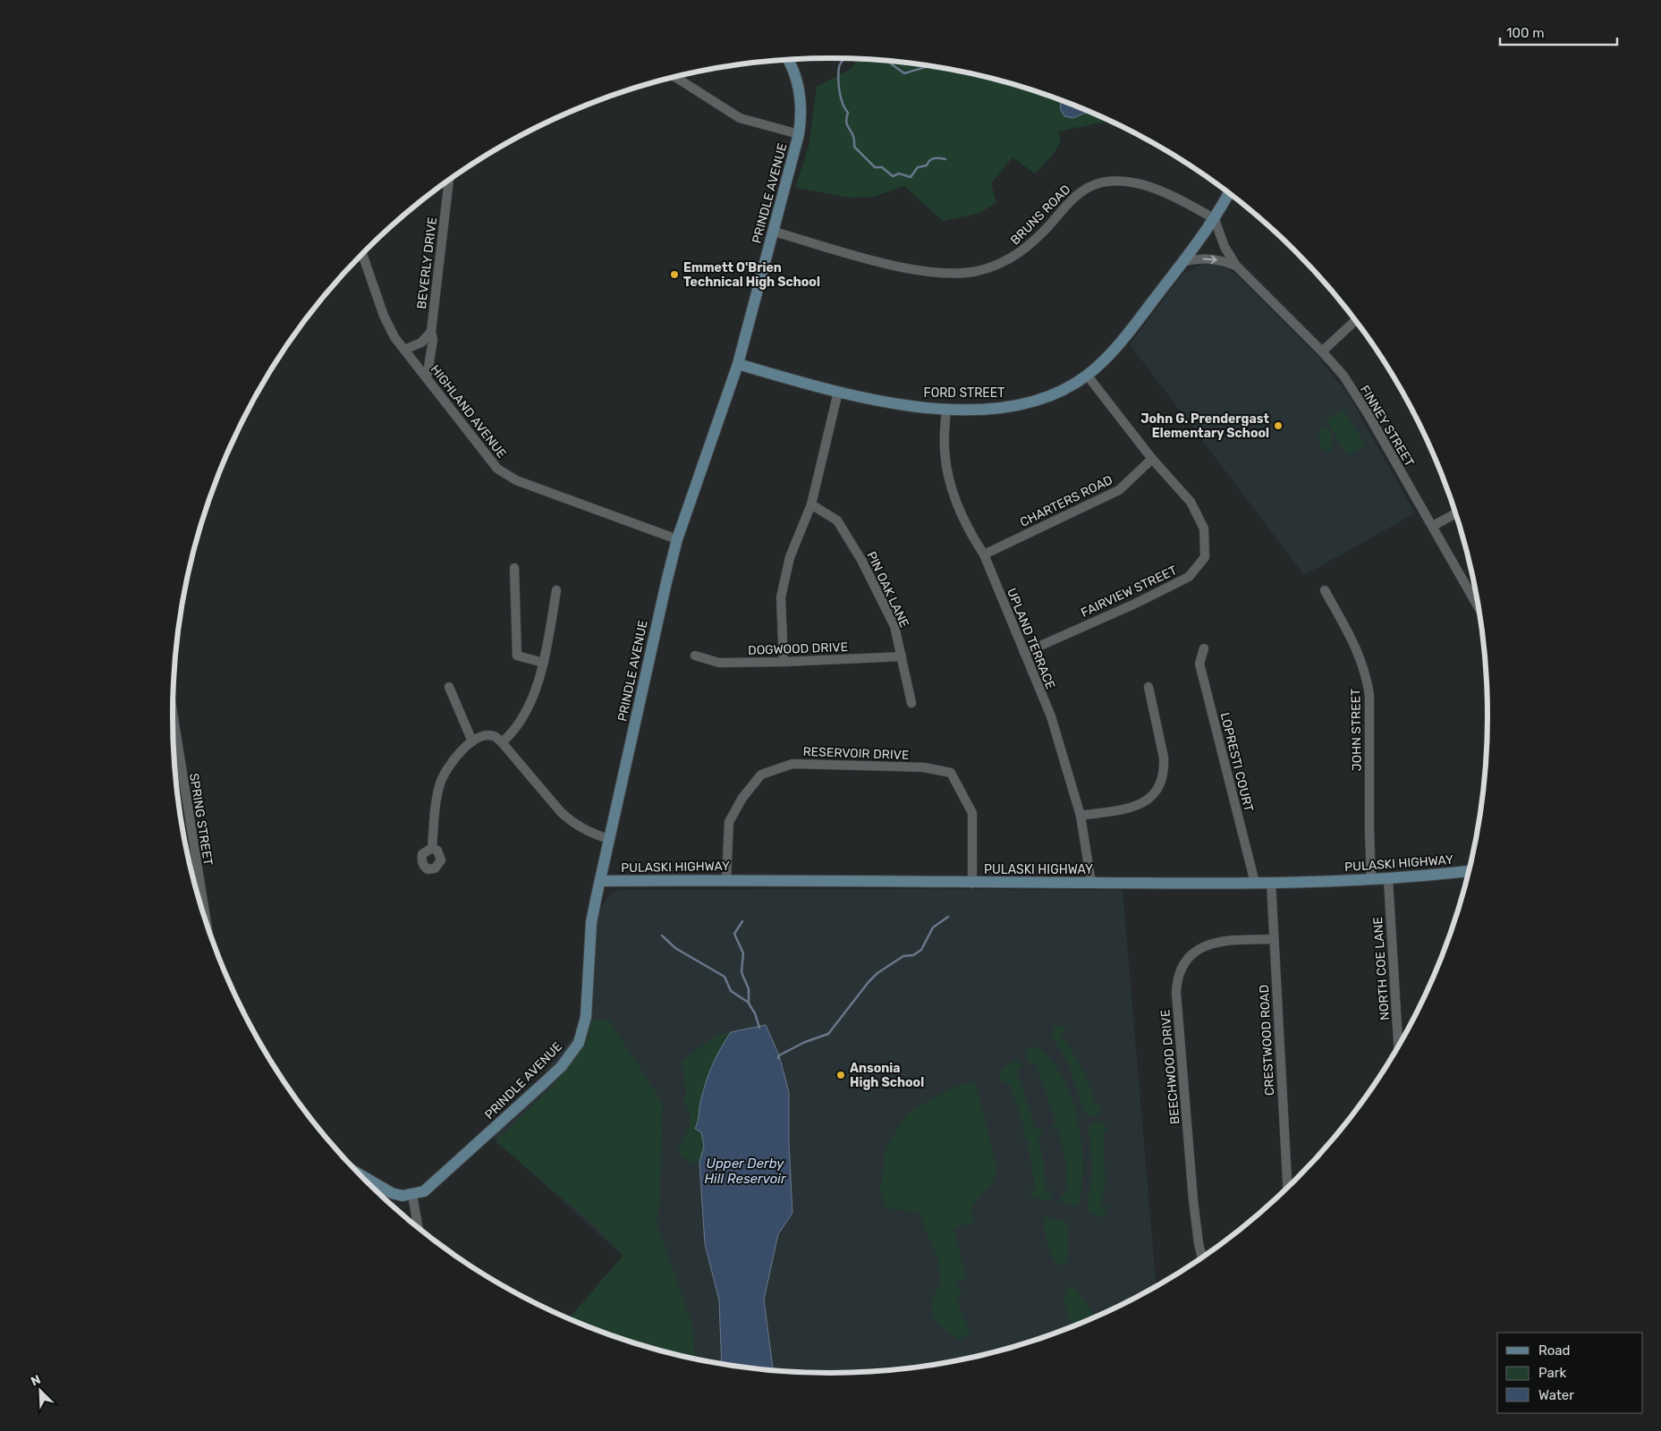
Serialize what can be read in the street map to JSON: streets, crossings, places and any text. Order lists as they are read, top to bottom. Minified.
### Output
{"streets":{"main road":["PRINDLE AVENUE","FORD STREET","PULASKI HIGHWAY"],"street":["BRUNS ROAD","BEVERLY DRIVE","HIGHLAND AVENUE","FINNEY STREET","CHARTERS ROAD","PIN OAK LANE","FAIRVIEW STREET","UPLAND TERRACE","DOGWOOD DRIVE","JOHN STREET","RESERVOIR DRIVE","LOPRESTI COURT","SPRING STREET","NORTH COE LANE","CRESTWOOD ROAD","BEECHWOOD DRIVE"]},"crossings":[["PRINDLE AVENUE","BRUNS ROAD"],["PRINDLE AVENUE","FORD STREET"],["PRINDLE AVENUE","HIGHLAND AVENUE"],["PRINDLE AVENUE","PULASKI HIGHWAY"],["BRUNS ROAD","FORD STREET"],["BRUNS ROAD","FINNEY STREET"],["BEVERLY DRIVE","HIGHLAND AVENUE"],["FORD STREET","FINNEY STREET"],["FORD STREET","FAIRVIEW STREET"],["FORD STREET","UPLAND TERRACE"],["CHARTERS ROAD","FAIRVIEW STREET"],["CHARTERS ROAD","UPLAND TERRACE"],["PIN OAK LANE","DOGWOOD DRIVE"],["FAIRVIEW STREET","UPLAND TERRACE"],["UPLAND TERRACE","PULASKI HIGHWAY"],["JOHN STREET","PULASKI HIGHWAY"],["RESERVOIR DRIVE","PULASKI HIGHWAY"],["LOPRESTI COURT","PULASKI HIGHWAY"],["PULASKI HIGHWAY","NORTH COE LANE"],["PULASKI HIGHWAY","CRESTWOOD ROAD"],["CRESTWOOD ROAD","BEECHWOOD DRIVE"]],"water":["Upper Derby Hill Reservoir"],"places":["Emmett O'Brien Technical High School","John G. Prendergast Elementary School","Ansonia High School"],"legend":["Road","Park","Water"],"scale_bar":"100 m","north":"top left"}
